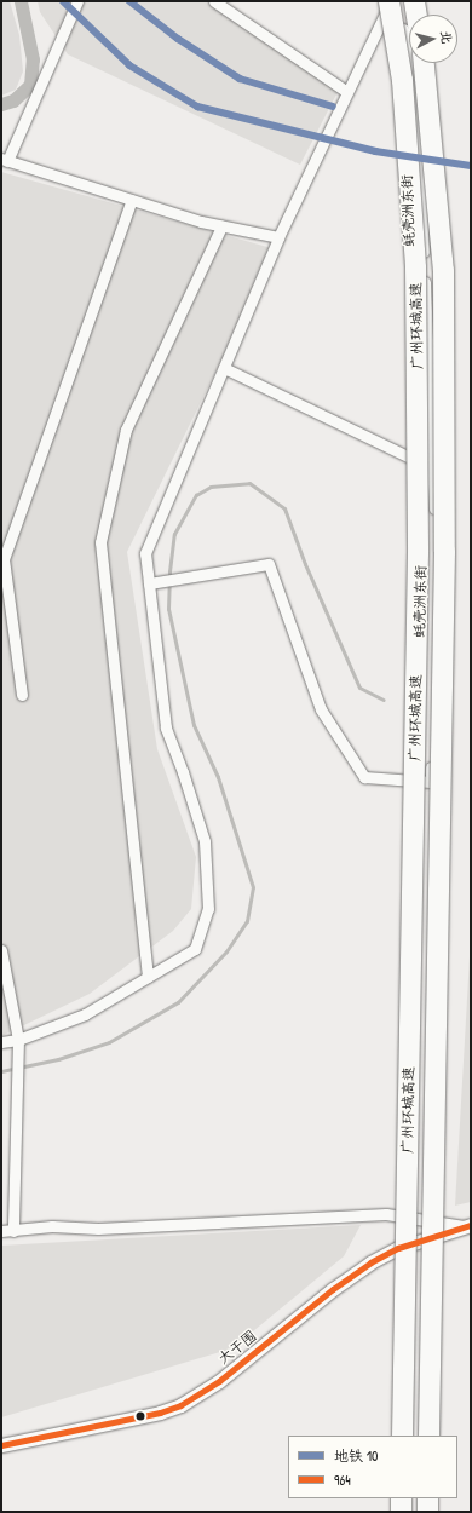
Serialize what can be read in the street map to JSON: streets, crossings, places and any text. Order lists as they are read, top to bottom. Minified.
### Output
{"streets":{"highway":["广州环城高速"],"street":["蚝壳洲东街","大干围"]},"lines":["metro line 10","transit line 964"],"legend":["地铁 10","964"],"north":"right"}
